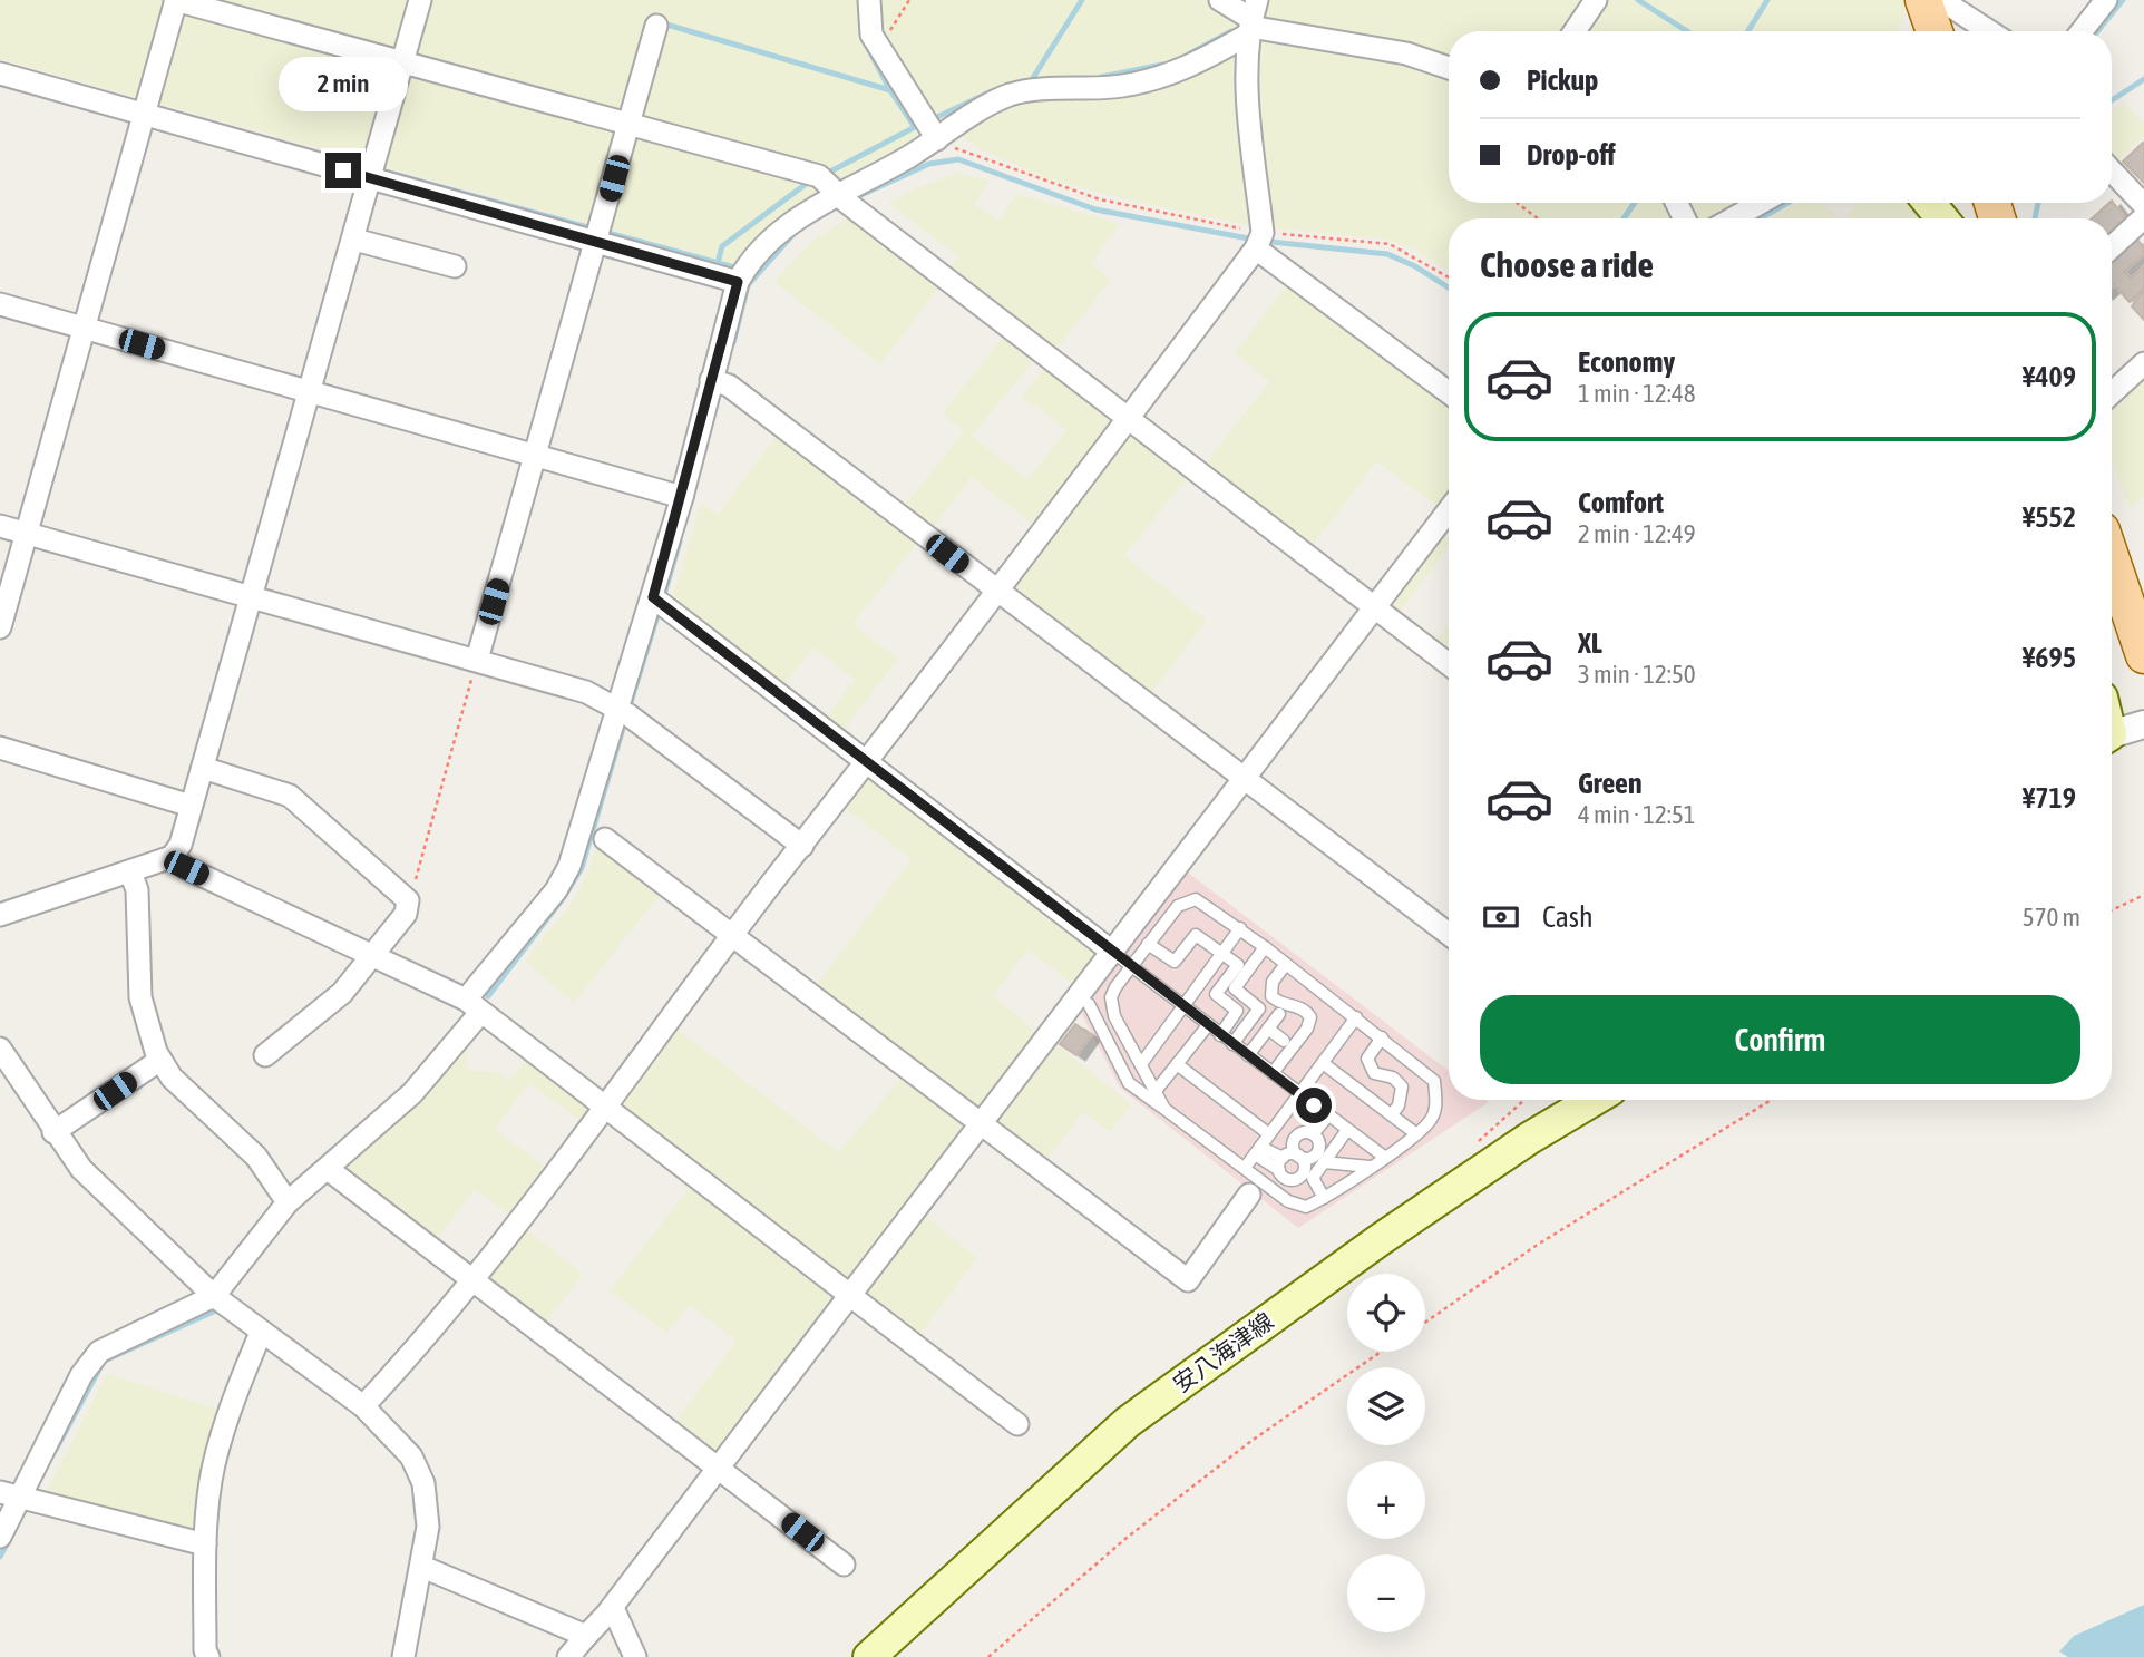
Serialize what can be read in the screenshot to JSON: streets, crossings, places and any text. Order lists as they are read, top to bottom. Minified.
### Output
{"streets":{"main road":["安八海津線"]},"page":{"banner":["Pickup","Drop-off"],"bubble":"2 min","heading":"Choose a ride","list":[{"name":"Economy","note":"1 min · 12:48","value":"¥409"},{"name":"Comfort","note":"2 min · 12:49","value":"¥552"},{"name":"XL","note":"3 min · 12:50","value":"¥695"},{"name":"Green","note":"4 min · 12:51","value":"¥719"}],"pay":["Cash","570 m"],"buttons":"Confirm","map_buttons":["+","−"]}}
